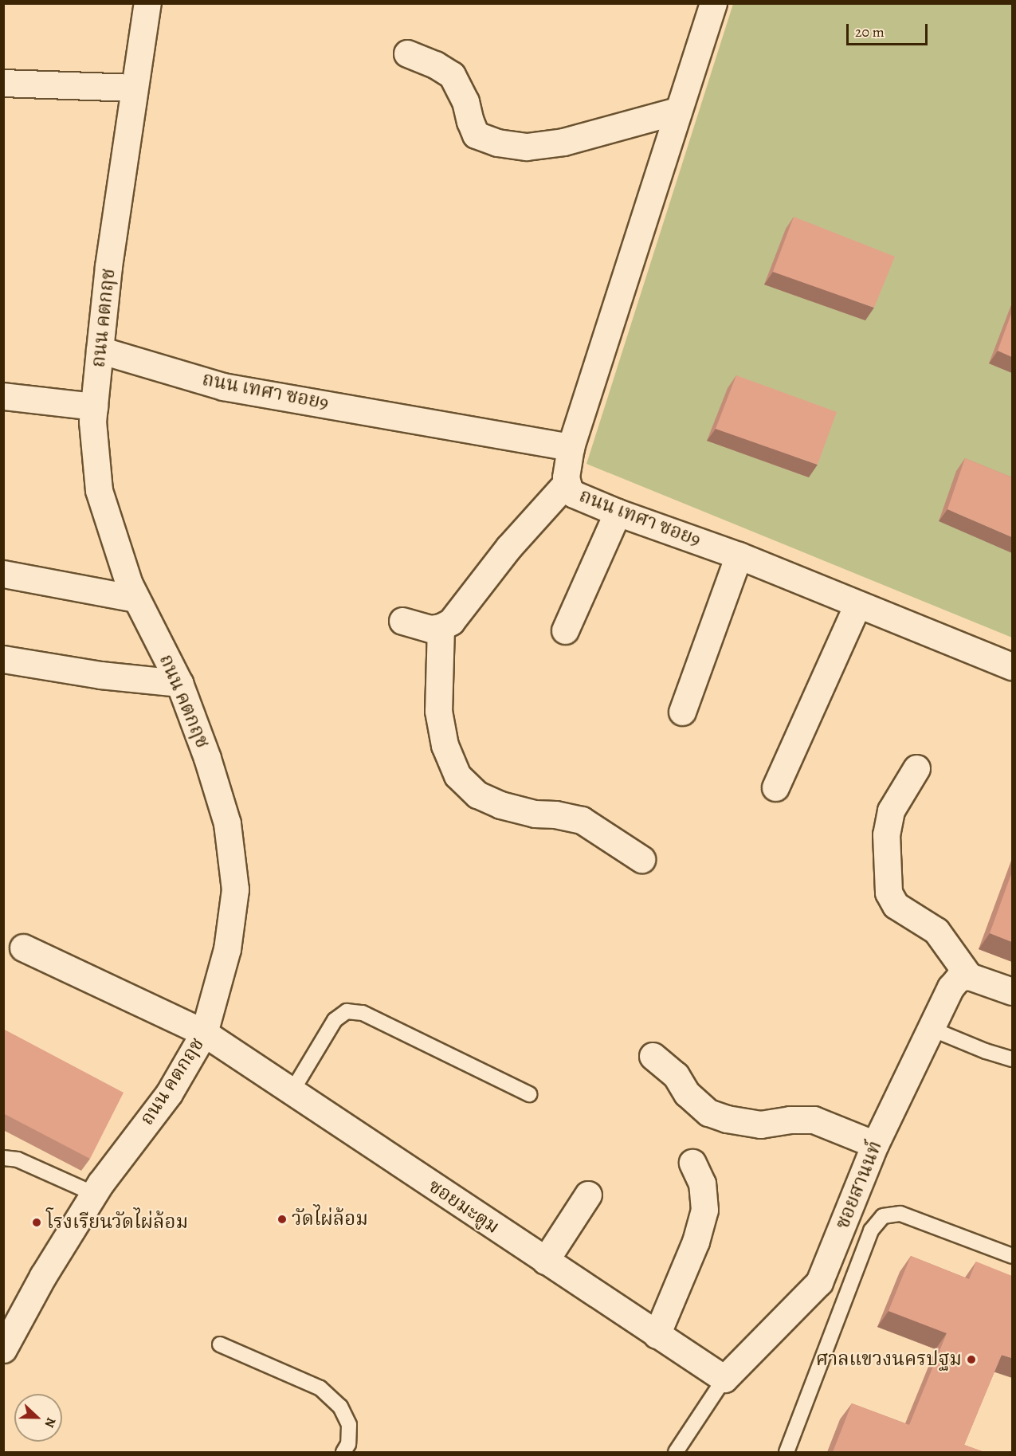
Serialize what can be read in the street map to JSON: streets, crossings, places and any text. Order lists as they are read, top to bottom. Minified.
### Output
{"streets":{"street":["ถนน คตกฤช","ถนน เทศา ซอย9","ซอยสานนท์","ซอยมะตูม"]},"crossings":[["ถนน คตกฤช","ถนน เทศา ซอย9"],["ถนน คตกฤช","ซอยมะตูม"],["ซอยสานนท์","ซอยมะตูม"]],"places":["วัดไผ่ล้อม","โรงเรียนวัดไผ่ล้อม","ศาลแขวงนครปฐม"],"scale_bar":"20 m","north":"right"}
